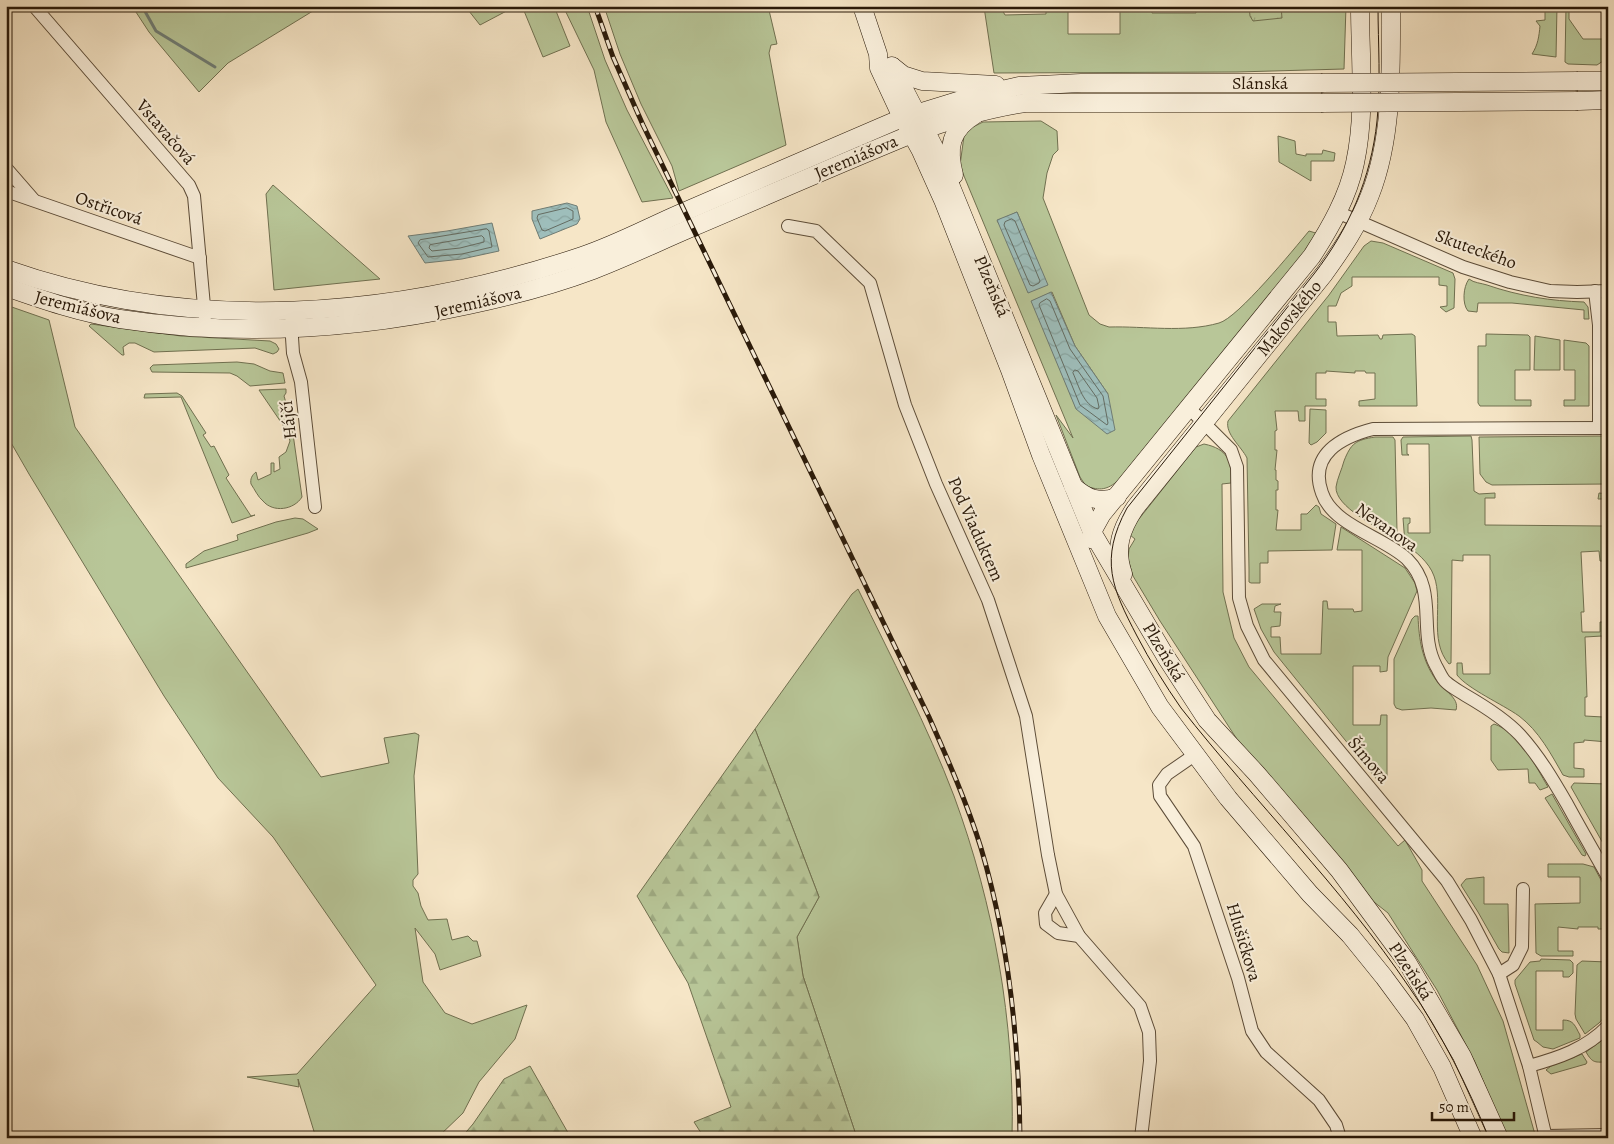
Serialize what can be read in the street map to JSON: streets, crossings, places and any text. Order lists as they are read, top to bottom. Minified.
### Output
{"streets":{"main road":["Slánská","Jeremiášova","Plzeňská","Makovského"],"street":["Vstavačová","Ostřicová","Skuteckého","Hájčí","Nevanova","Pod Viaduktem","Šímova","Hlušičkova"]},"crossings":[["Slánská","Jeremiášova"],["Slánská","Plzeňská"],["Vstavačová","Jeremiášova"],["Vstavačová","Ostřicová"],["Jeremiášova","Plzeňská"],["Jeremiášova","Hájčí"],["Skuteckého","Makovského"],["Skuteckého","Nevanova"],["Plzeňská","Makovského"],["Plzeňská","Hlušičkova"],["Makovského","Šímova"]],"scale_bar":"50 m"}
